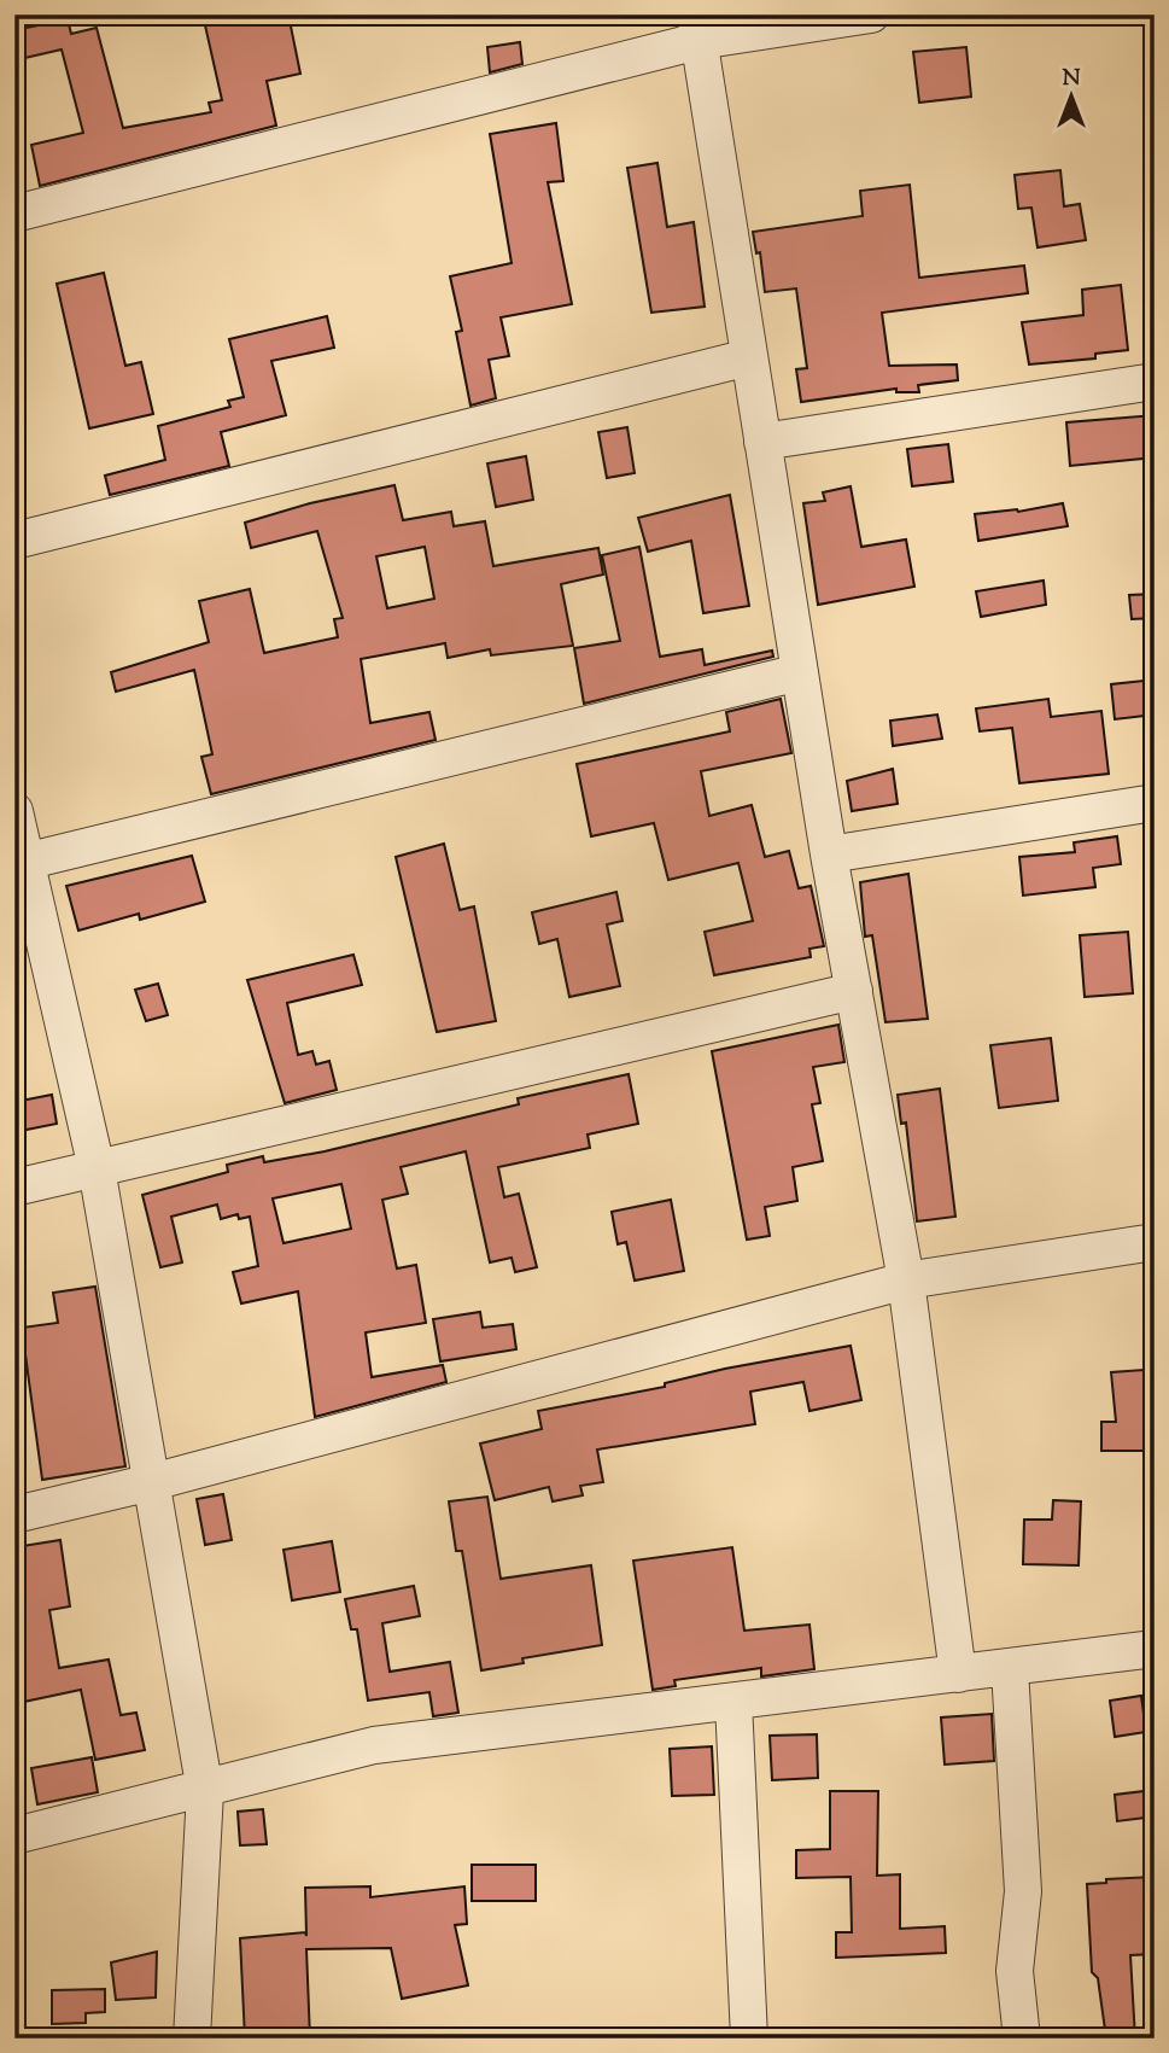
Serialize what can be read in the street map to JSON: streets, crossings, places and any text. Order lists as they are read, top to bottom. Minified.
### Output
{"north":"top"}
